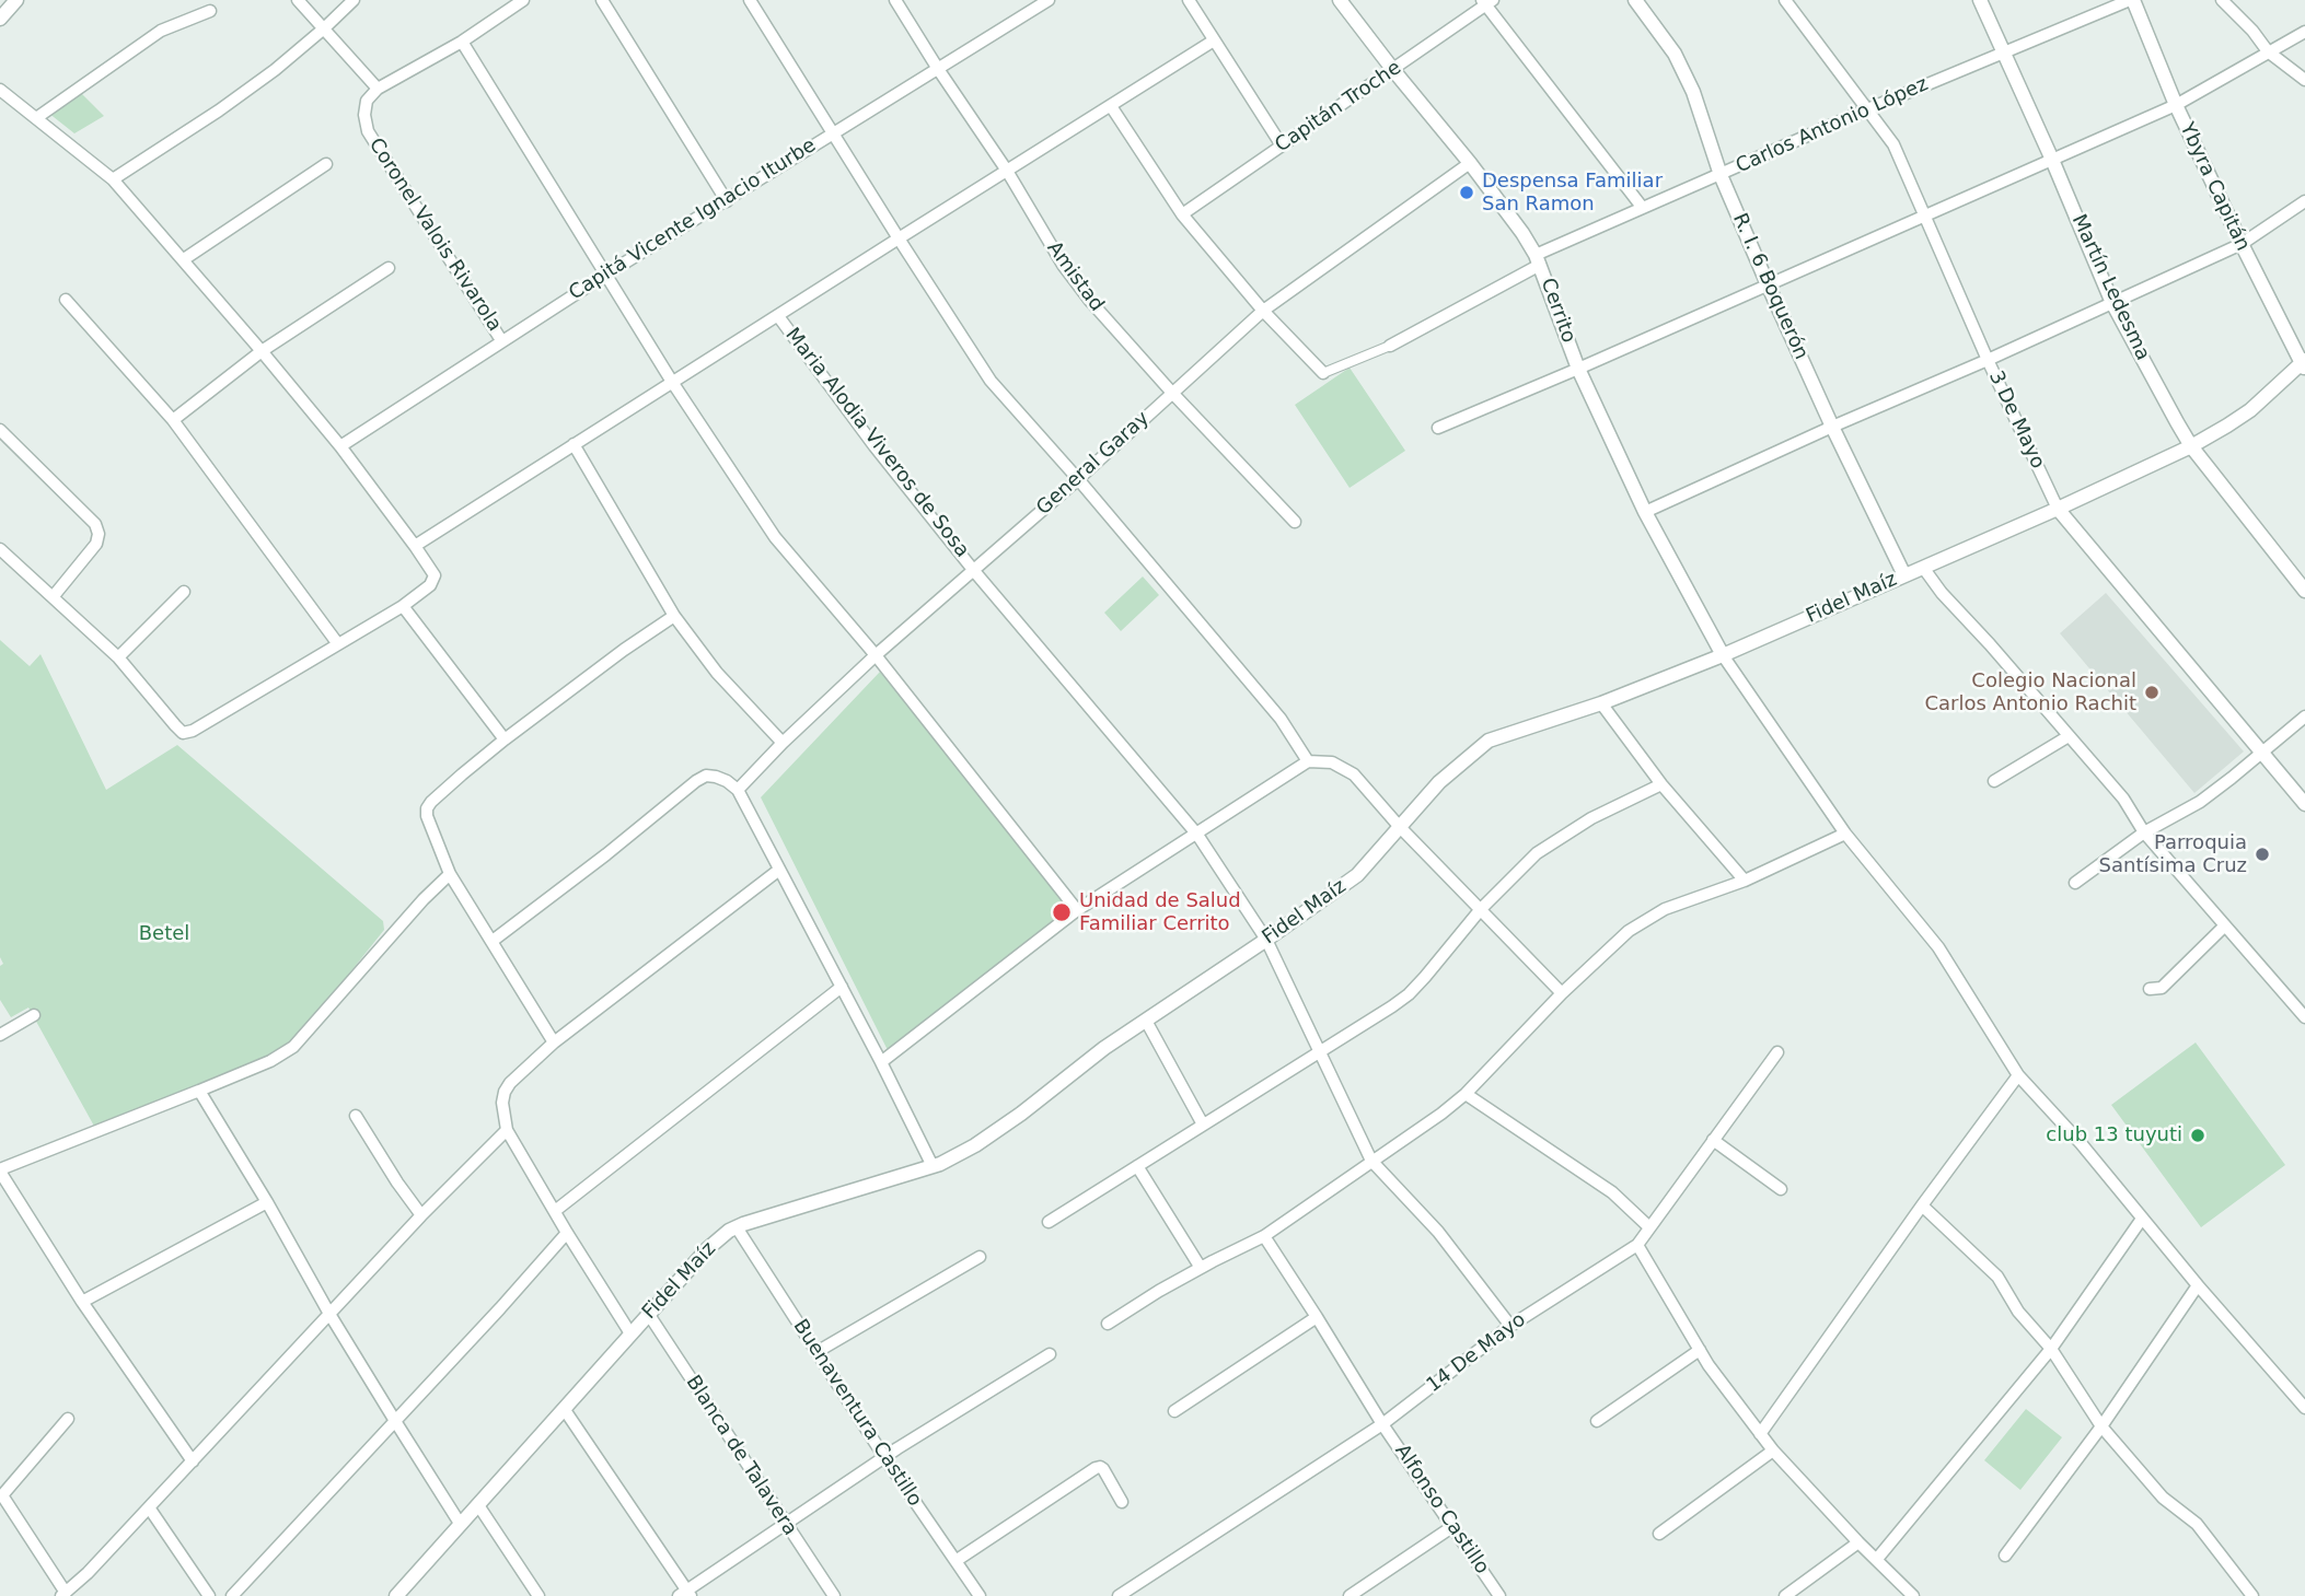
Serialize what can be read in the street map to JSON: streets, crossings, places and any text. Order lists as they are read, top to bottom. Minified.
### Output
{"streets":{"street":["Capitán Troche","Carlos Antonio López","Ybyra Capitán","Capitá Vicente Ignacio Iturbe","Coronel Valois Rivarola","Amistad","R. I. 6 Boquerón","Martín Ledesma","Cerrito","3 De Mayo","Maria Alodia Viveros de Sosa","General Garay","Fidel Maíz","14 De Mayo","Buenaventura Castillo","Blanca de Talavera","Alfonso Castillo"]},"crossings":[["Capitán Troche","Cerrito"],["Carlos Antonio López","Ybyra Capitán"],["Carlos Antonio López","R. I. 6 Boquerón"],["Carlos Antonio López","Martín Ledesma"],["Carlos Antonio López","Cerrito"],["Carlos Antonio López","3 De Mayo"],["Ybyra Capitán","Fidel Maíz"],["Capitá Vicente Ignacio Iturbe","Coronel Valois Rivarola"],["Capitá Vicente Ignacio Iturbe","Amistad"],["Amistad","General Garay"],["R. I. 6 Boquerón","Fidel Maíz"],["Martín Ledesma","Fidel Maíz"],["Cerrito","General Garay"],["Cerrito","Fidel Maíz"],["3 De Mayo","Fidel Maíz"],["Maria Alodia Viveros de Sosa","General Garay"],["Maria Alodia Viveros de Sosa","Fidel Maíz"],["Maria Alodia Viveros de Sosa","14 De Mayo"],["Fidel Maíz","Buenaventura Castillo"],["Fidel Maíz","Blanca de Talavera"],["14 De Mayo","Alfonso Castillo"]],"parks":["Betel"],"places":["Despensa Familiar San Ramon","Colegio Nacional Carlos Antonio Rachit","Parroquia Santísima Cruz","Unidad de Salud Familiar Cerrito","club 13 tuyuti"]}
